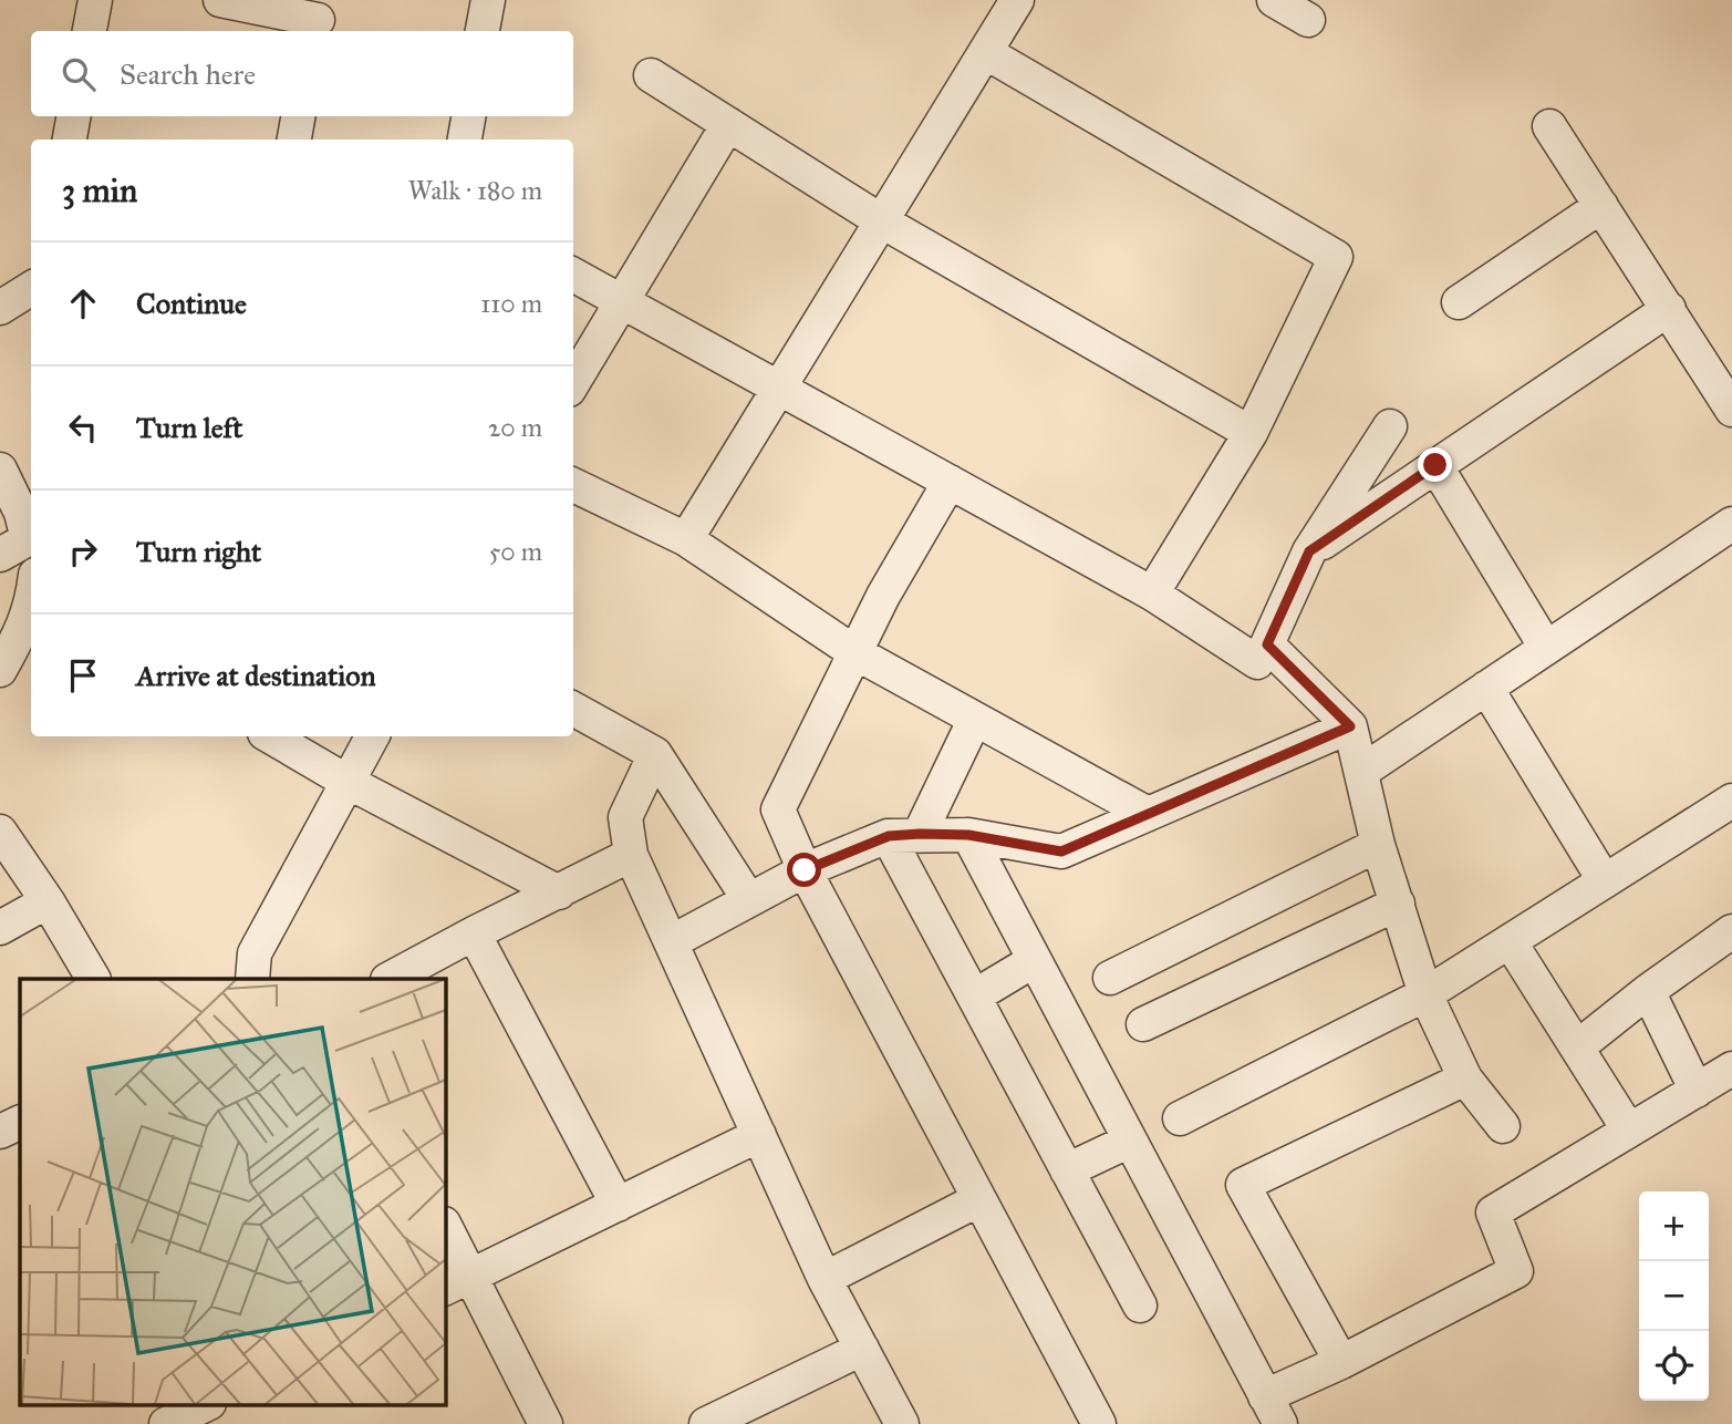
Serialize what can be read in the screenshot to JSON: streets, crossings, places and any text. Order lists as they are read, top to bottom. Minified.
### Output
{"page":{"search":"Search here","heading":["3 min","Walk · 180 m"],"list":[["Continue","110 m"],["Turn left","20 m"],["Turn right","50 m"],"Arrive at destination"],"map_buttons":["+","−"]}}
